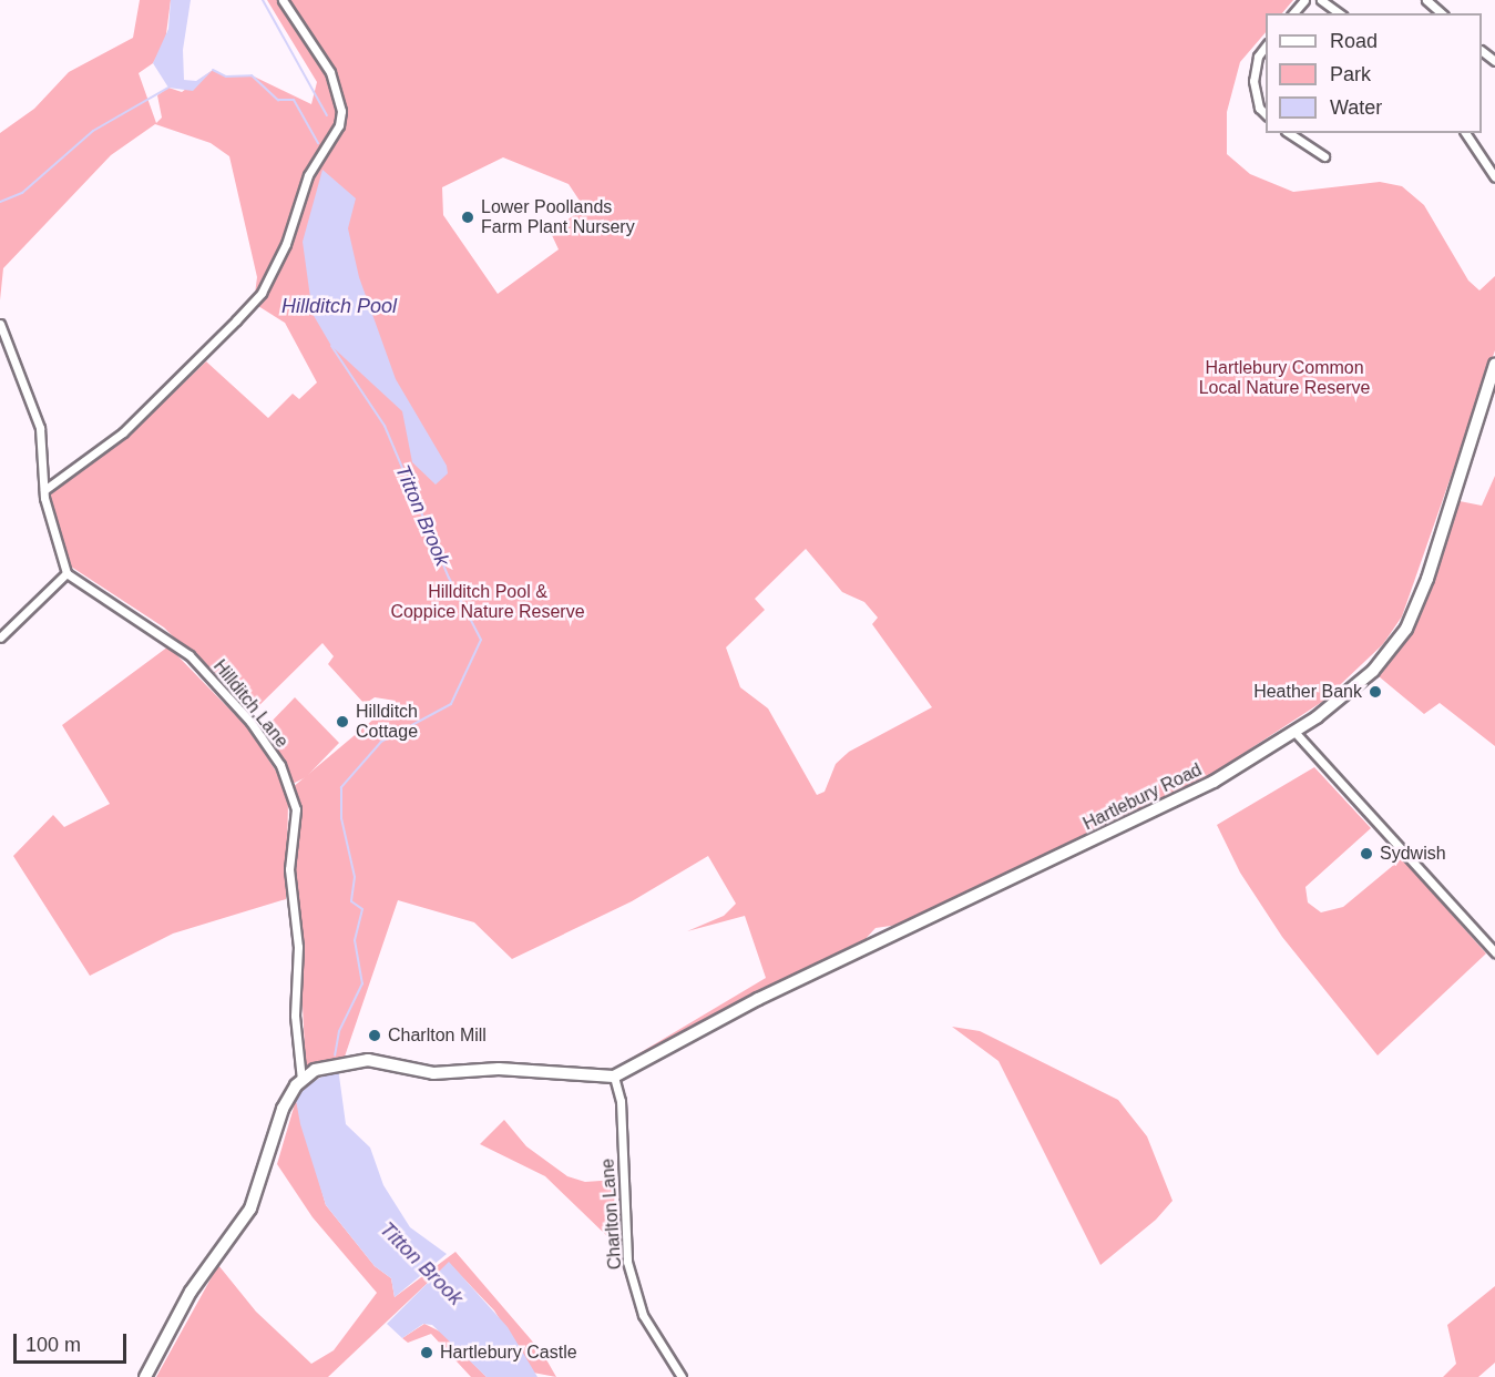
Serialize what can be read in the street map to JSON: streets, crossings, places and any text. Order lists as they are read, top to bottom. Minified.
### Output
{"streets":{"main road":["Hartlebury Road"],"street":["Hillditch Lane","Charlton Lane"]},"crossings":[["Hartlebury Road","Charlton Lane"]],"water":["Hillditch Pool","Titton Brook"],"parks":["Hartlebury Common Local Nature Reserve","Hillditch Pool & Coppice Nature Reserve"],"places":["Lower Poollands Farm Plant Nursery","Heather Bank","Hillditch Cottage","Sydwish","Charlton Mill","Hartlebury Castle"],"legend":["Road","Park","Water"],"scale_bar":"100 m"}
